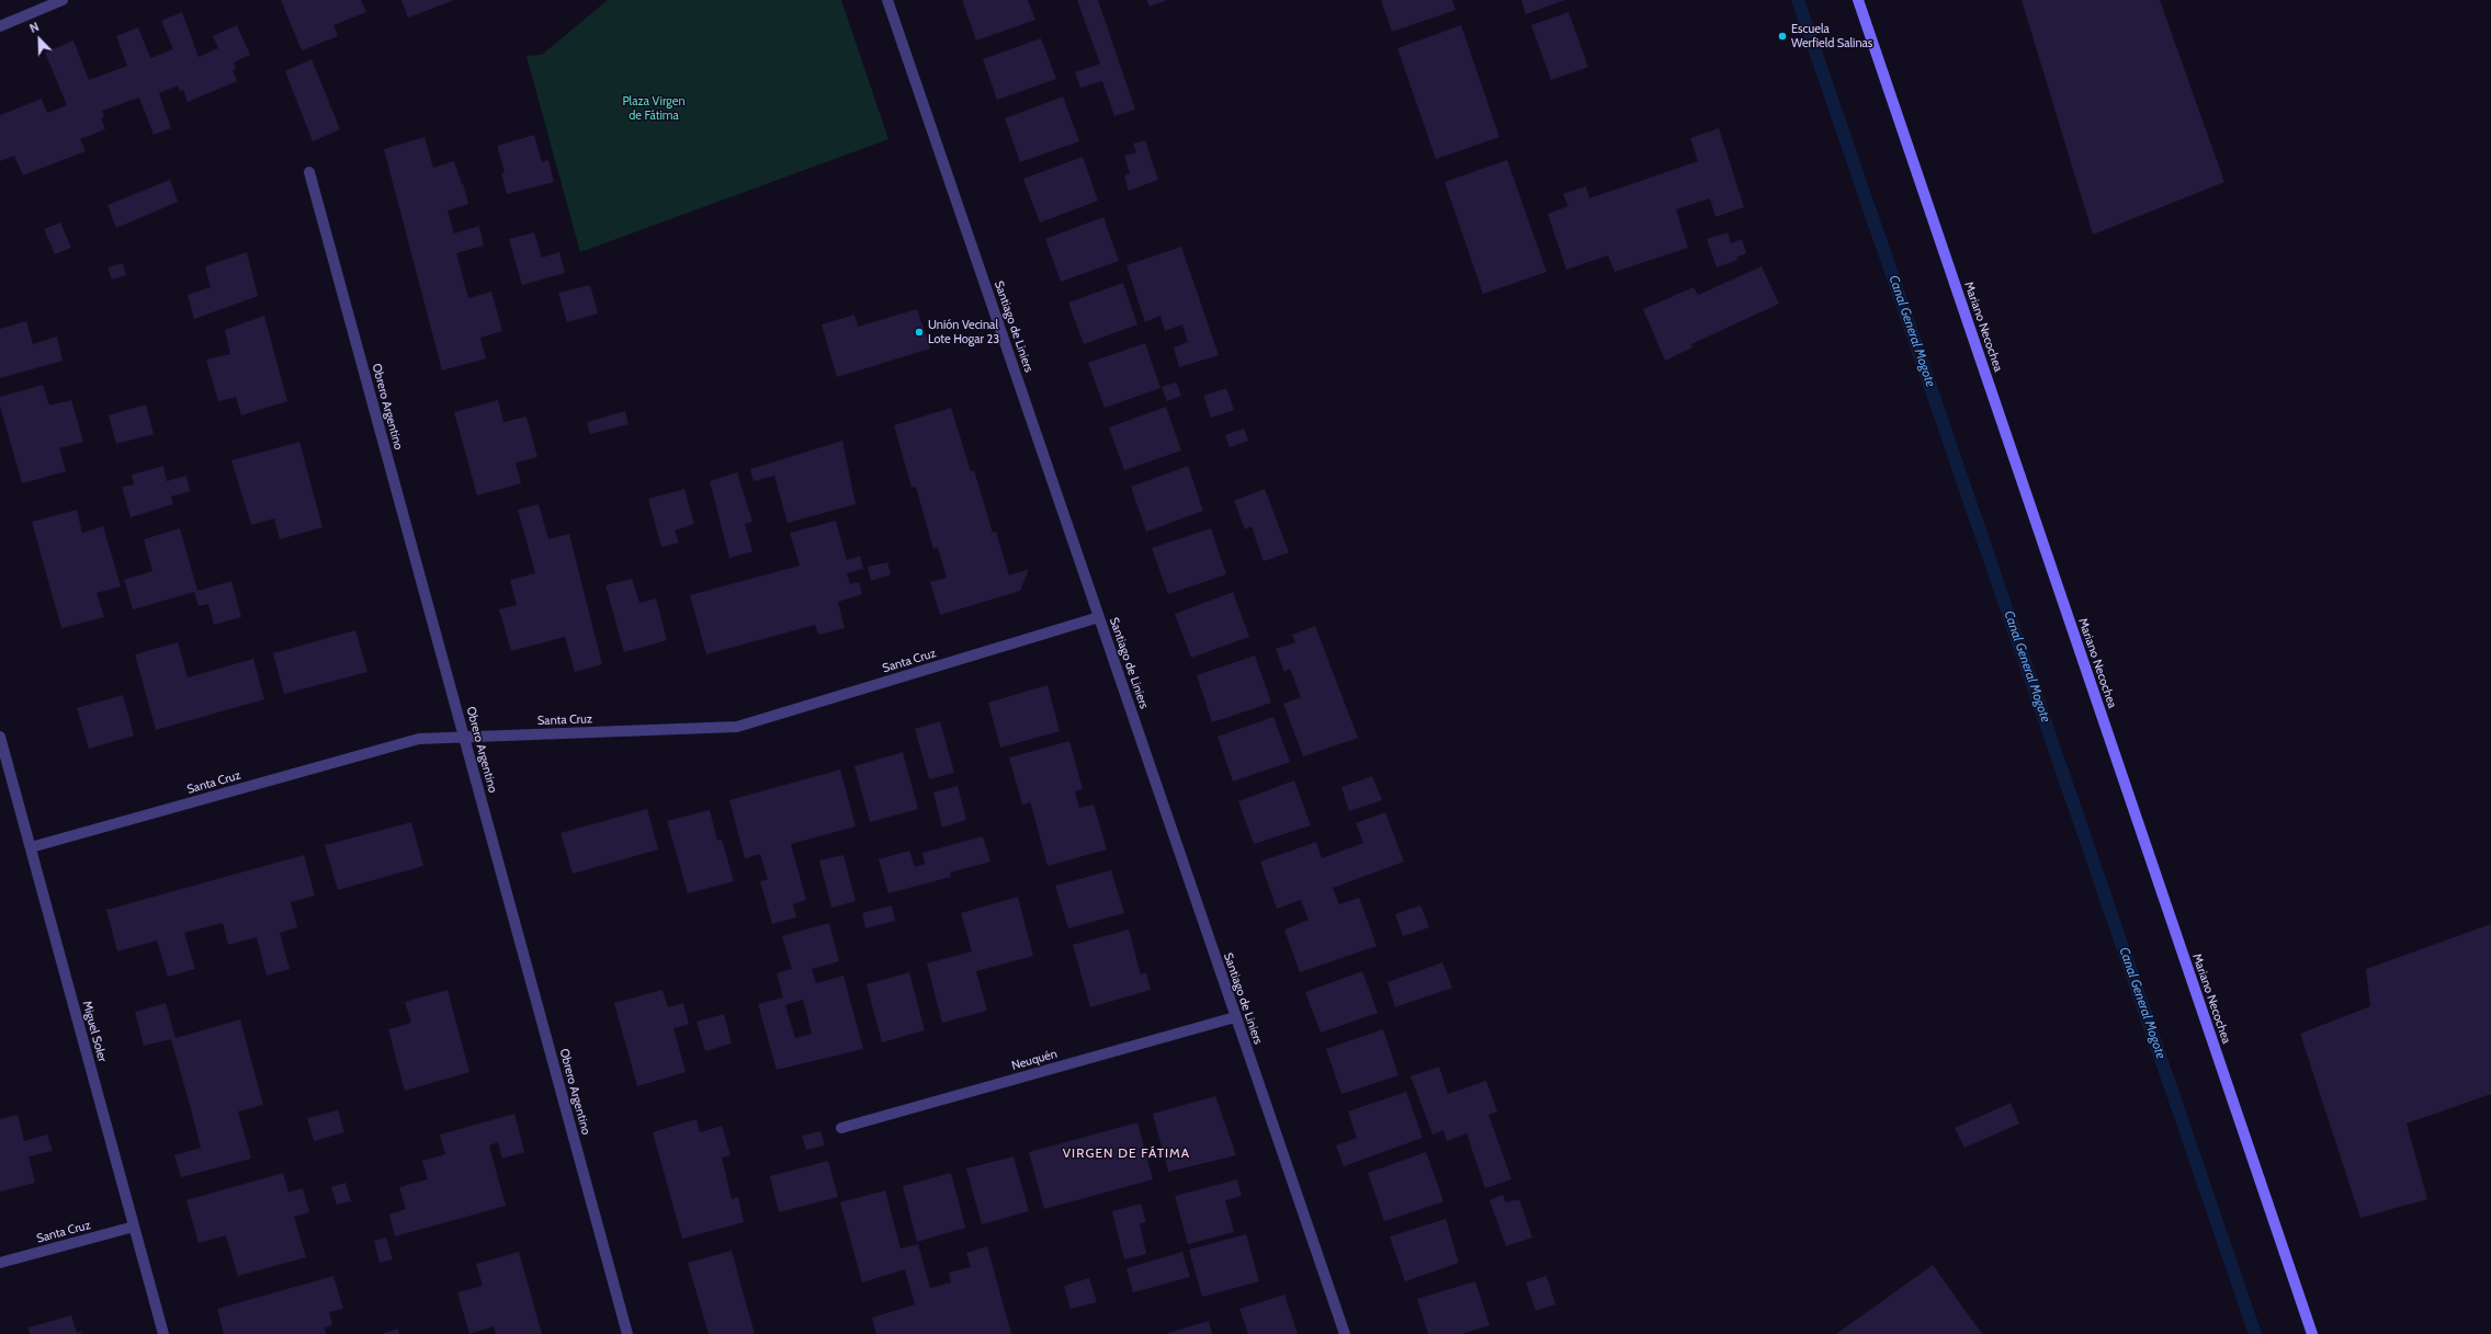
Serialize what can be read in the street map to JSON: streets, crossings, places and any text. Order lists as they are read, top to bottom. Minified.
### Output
{"streets":{"main road":["Mariano Necochea"],"street":["Santiago de Liniers","Obrero Argentino","Santa Cruz","Miguel Soler","Neuquén"]},"crossings":[["Santiago de Liniers","Santa Cruz"],["Santiago de Liniers","Neuquén"],["Obrero Argentino","Santa Cruz"],["Santa Cruz","Miguel Soler"]],"districts":["VIRGEN DE FÁTIMA"],"water":["Canal General Mogote"],"parks":["Plaza Virgen de Fátima"],"places":["Escuela Werfield Salinas","Unión Vecinal Lote Hogar 23"],"north":"top left"}
